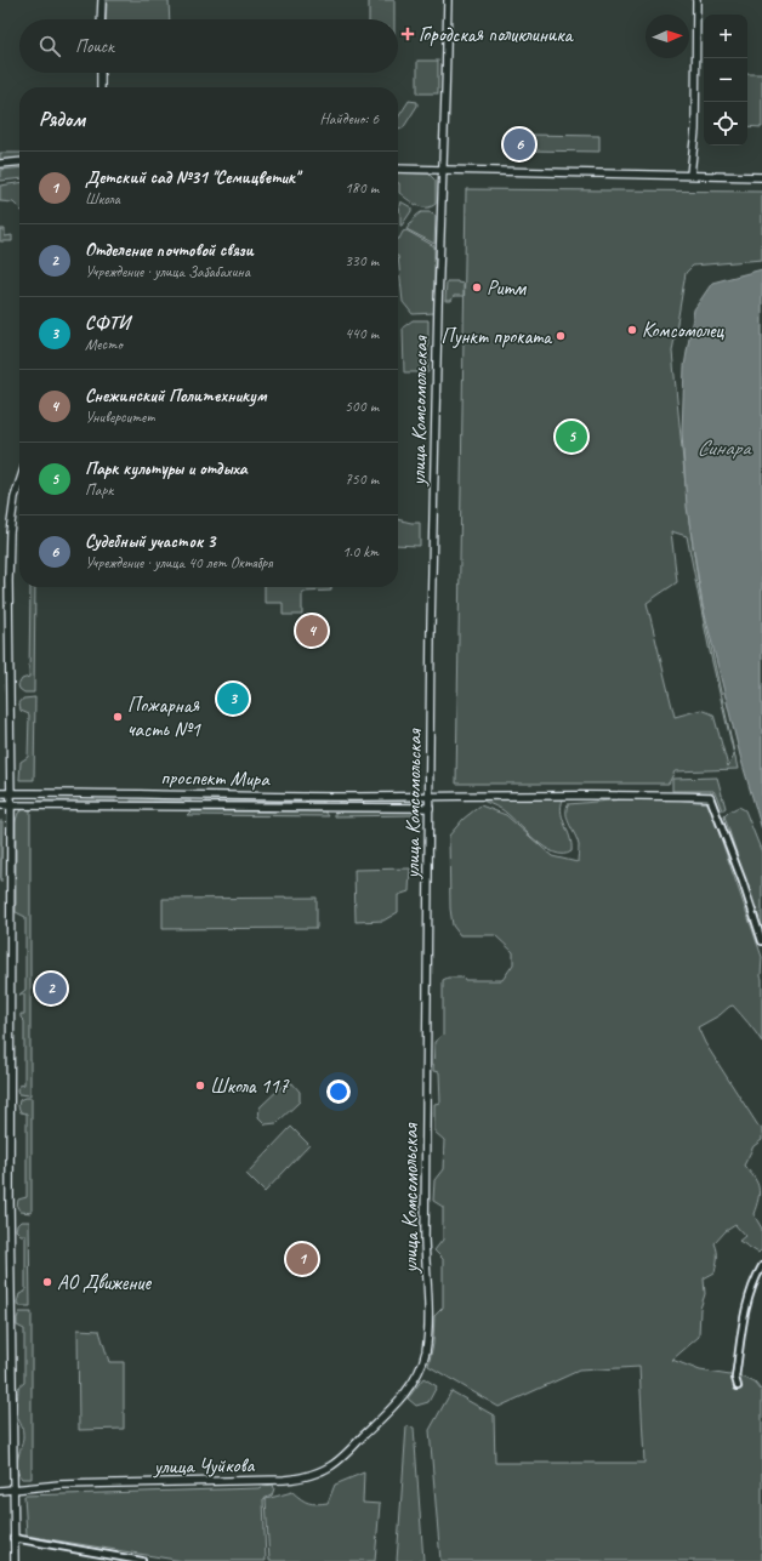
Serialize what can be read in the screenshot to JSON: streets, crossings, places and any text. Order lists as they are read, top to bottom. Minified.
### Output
{"streets":{"street":["улица Комсомольская","проспект Мира","улица Чуйкова"]},"crossings":[["улица Комсомольская","проспект Мира"],["улица Комсомольская","улица Чуйкова"]],"water":["Синара"],"places":{"health":["Городская поликлиника"],"other":["Ритм","Комсомолец","Пункт проката","Пожарная часть №1","Школа 117","АО Движение"]},"north":"right","page":{"map_buttons":["+","−"],"search":"Поиск","heading":["Рядом","Найдено: 6"],"pins":["6","5","4","3","2","1"],"list":[{"mark":"1","name":"Детский сад №31 \"Семицветик\"","note":"Школа","value":"180 m"},{"mark":"2","name":"Отделение почтовой связи","note":"Учреждение · улица Забабахина","value":"330 m"},{"mark":"3","name":"СФТИ","note":"Место","value":"440 m"},{"mark":"4","name":"Снежинский Политехникум","note":"Университет","value":"500 m"},{"mark":"5","name":"Парк культуры и отдыха","note":"Парк","value":"750 m"},{"mark":"6","name":"Судебный участок 3","note":"Учреждение · улица 40 лет Октября","value":"1.0 km"}]}}
